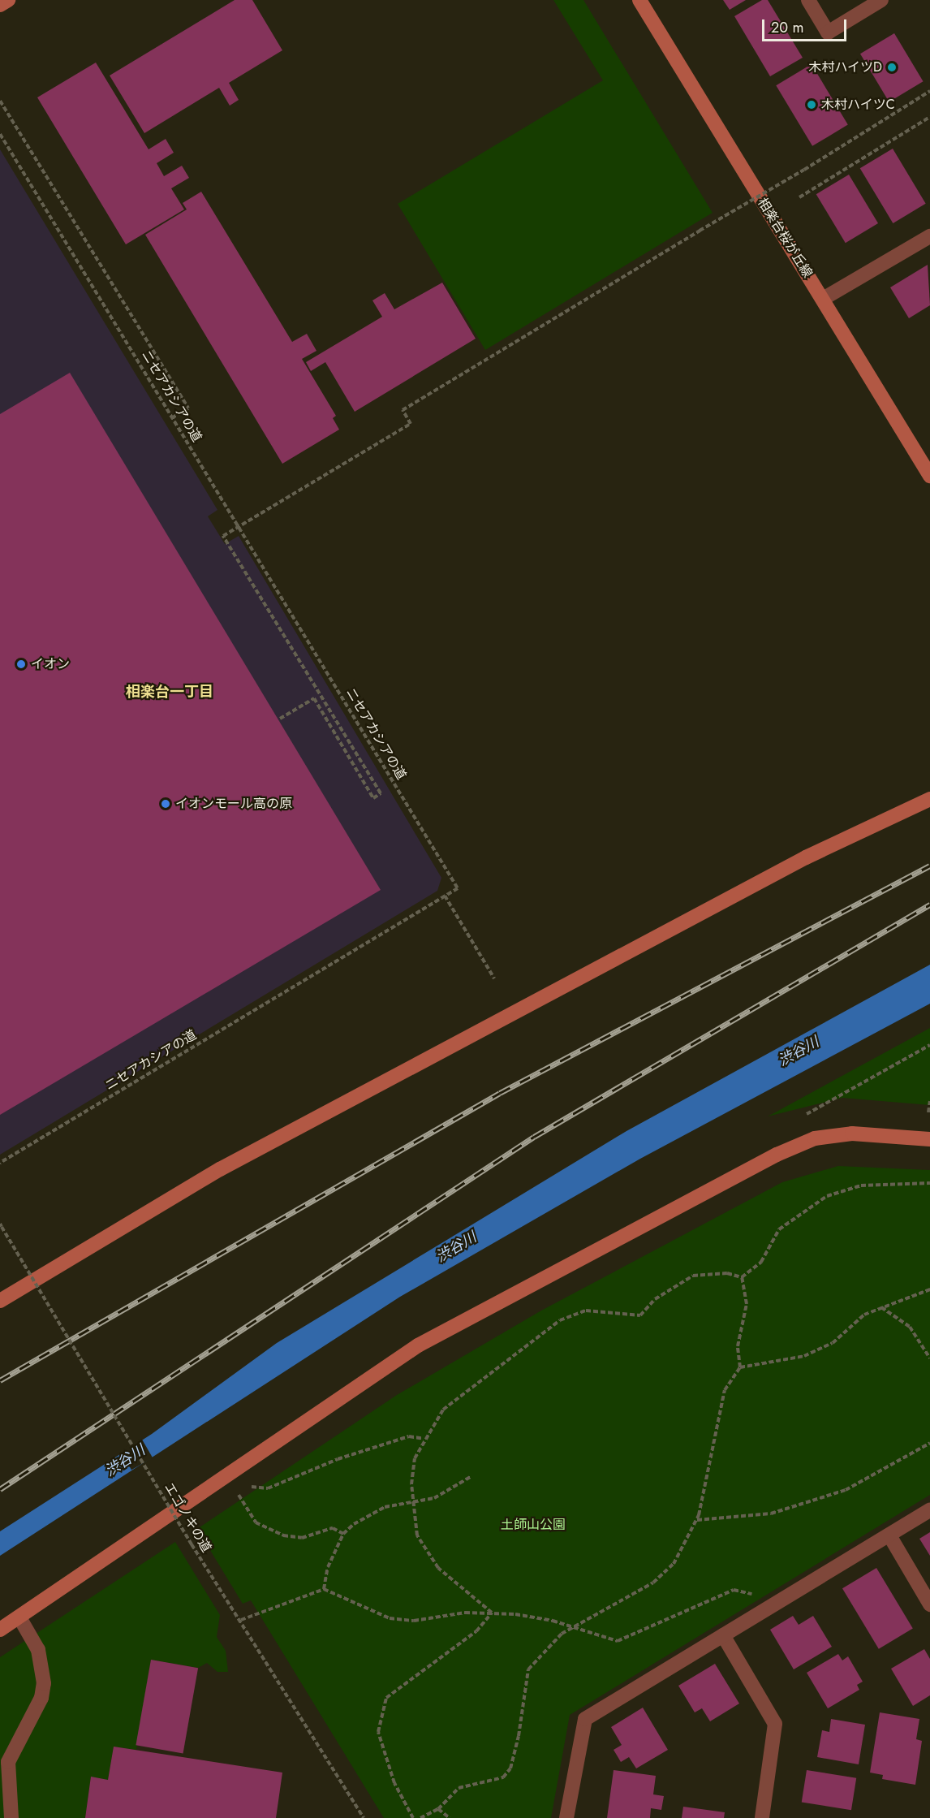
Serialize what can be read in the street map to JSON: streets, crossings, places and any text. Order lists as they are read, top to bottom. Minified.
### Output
{"streets":{"street":["相楽台桜が丘線"],"path":["ニセアカシアの道","エゴノキの道"]},"districts":["相楽台一丁目"],"water":["渋谷川"],"parks":["土師山公園"],"places":["木村ハイツD","木村ハイツC","イオン","イオンモール高の原"],"scale_bar":"20 m"}
